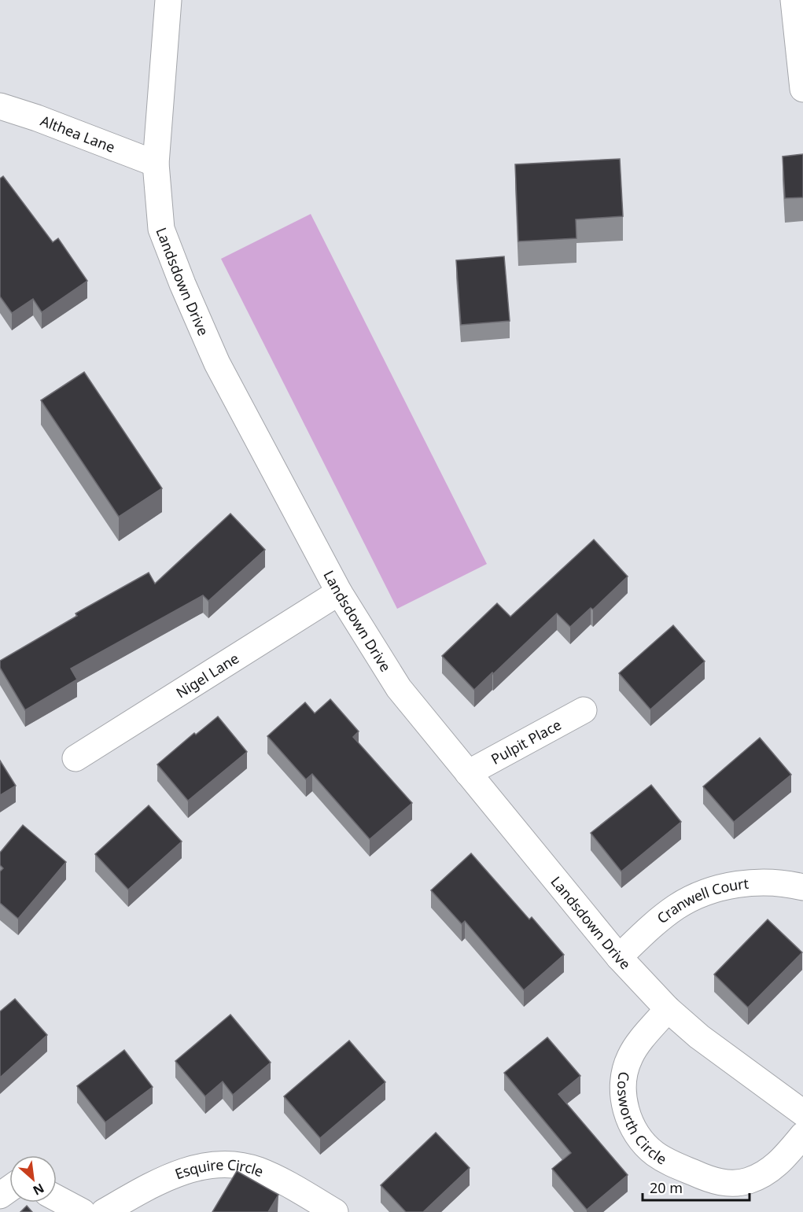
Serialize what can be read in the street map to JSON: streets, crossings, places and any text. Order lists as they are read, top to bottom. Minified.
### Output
{"streets":{"street":["Althea Lane","Landsdown Drive","Nigel Lane","Pulpit Place","Cranwell Court","Cosworth Circle","Esquire Circle"]},"crossings":[["Althea Lane","Landsdown Drive"],["Landsdown Drive","Nigel Lane"],["Landsdown Drive","Pulpit Place"],["Landsdown Drive","Cranwell Court"],["Landsdown Drive","Cosworth Circle"]],"scale_bar":"20 m","north":"bottom right"}
